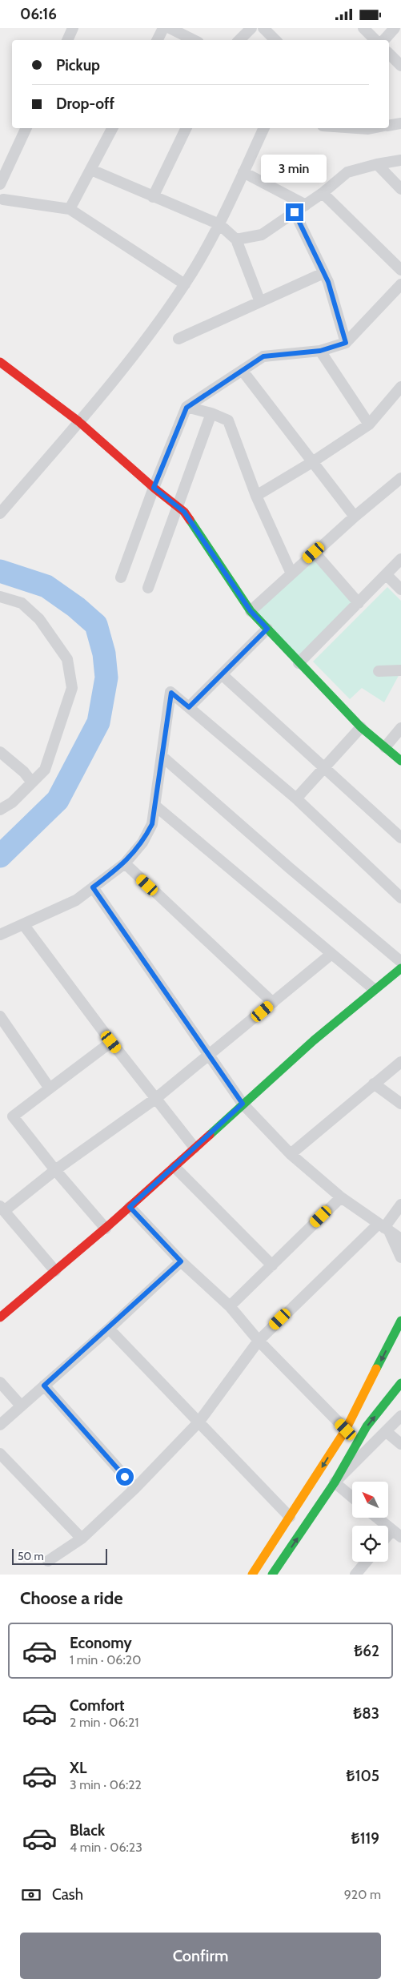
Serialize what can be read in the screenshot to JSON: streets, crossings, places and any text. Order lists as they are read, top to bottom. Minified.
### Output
{"scale_bar":"50 m","north":"top left","page":{"status":"06:16","banner":["Pickup","Drop-off"],"bubble":"3 min","scale":"50 m","heading":"Choose a ride","list":[{"name":"Economy","note":"1 min · 06:20","value":"₺62"},{"name":"Comfort","note":"2 min · 06:21","value":"₺83"},{"name":"XL","note":"3 min · 06:22","value":"₺105"},{"name":"Black","note":"4 min · 06:23","value":"₺119"}],"pay":["Cash","920 m"],"buttons":"Confirm"}}
